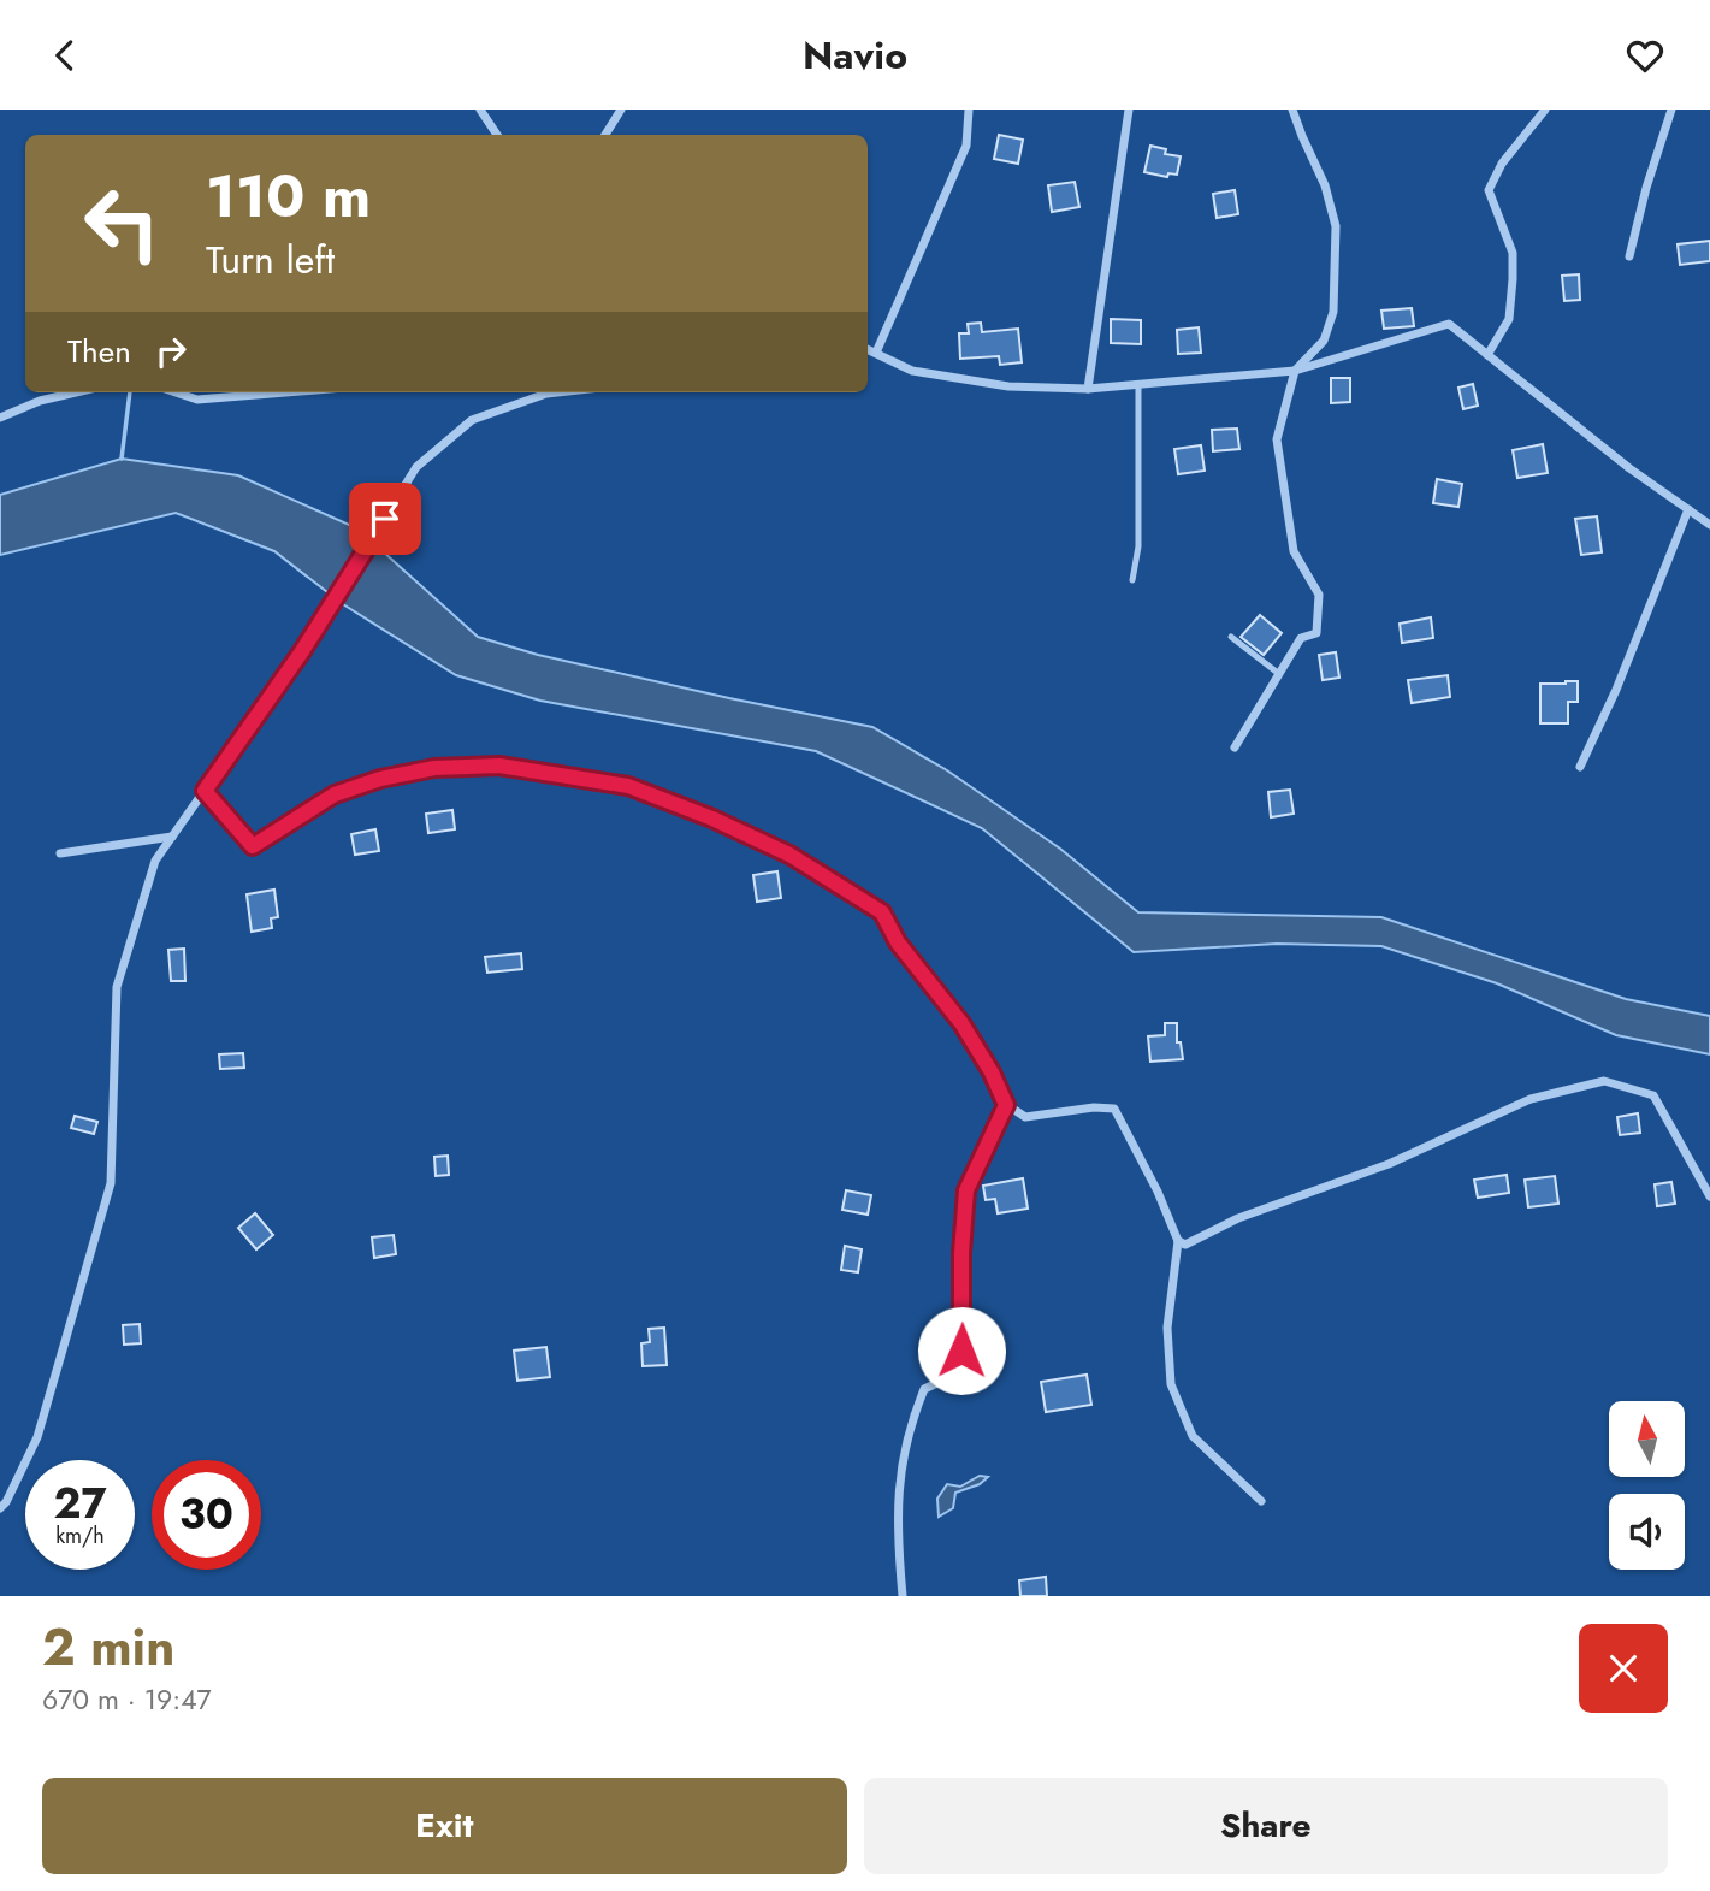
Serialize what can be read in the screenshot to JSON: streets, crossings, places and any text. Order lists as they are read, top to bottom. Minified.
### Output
{"north":"top","page":{"header":"Navio","turn":["110 m","Turn left"],"then":"Then","speed":"27 km/h","limit":"30","heading":["2 min","670 m · 19:47"],"buttons":["Exit","Share"]}}
